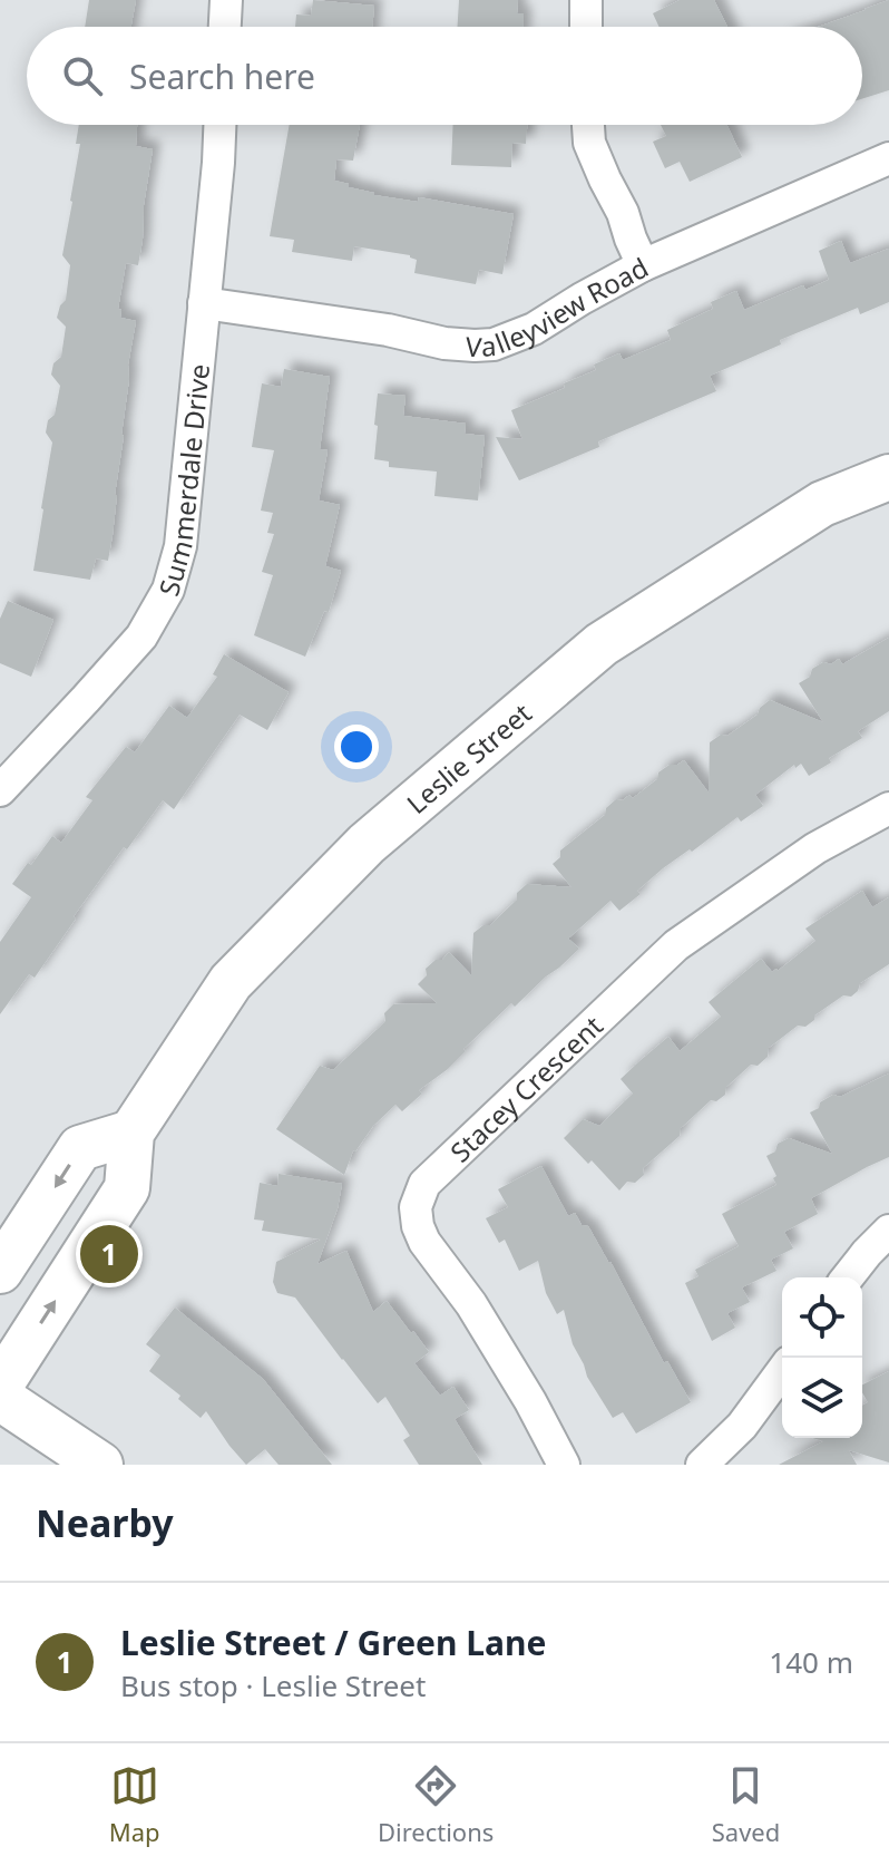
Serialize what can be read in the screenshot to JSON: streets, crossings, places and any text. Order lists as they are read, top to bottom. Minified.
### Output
{"streets":{"main road":["Leslie Street"],"street":["Valleyview Road","Summerdale Drive","Stacey Crescent"]},"crossings":[["Valleyview Road","Summerdale Drive"]],"page":{"search":"Search here","pins":"1","heading":"Nearby","list":[{"mark":"1","name":"Leslie Street / Green Lane","note":"Bus stop · Leslie Street","value":"140 m"}],"nav":["Map","Directions","Saved"]}}
